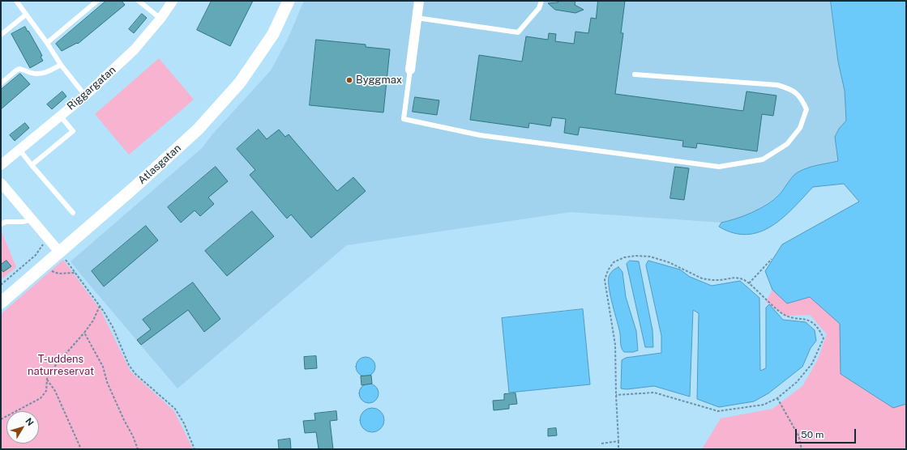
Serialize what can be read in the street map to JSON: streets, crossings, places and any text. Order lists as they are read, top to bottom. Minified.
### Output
{"streets":{"street":["Riggargatan","Atlasgatan"]},"parks":["T-uddens naturreservat"],"places":["Byggmax"],"scale_bar":"50 m","north":"top right"}
